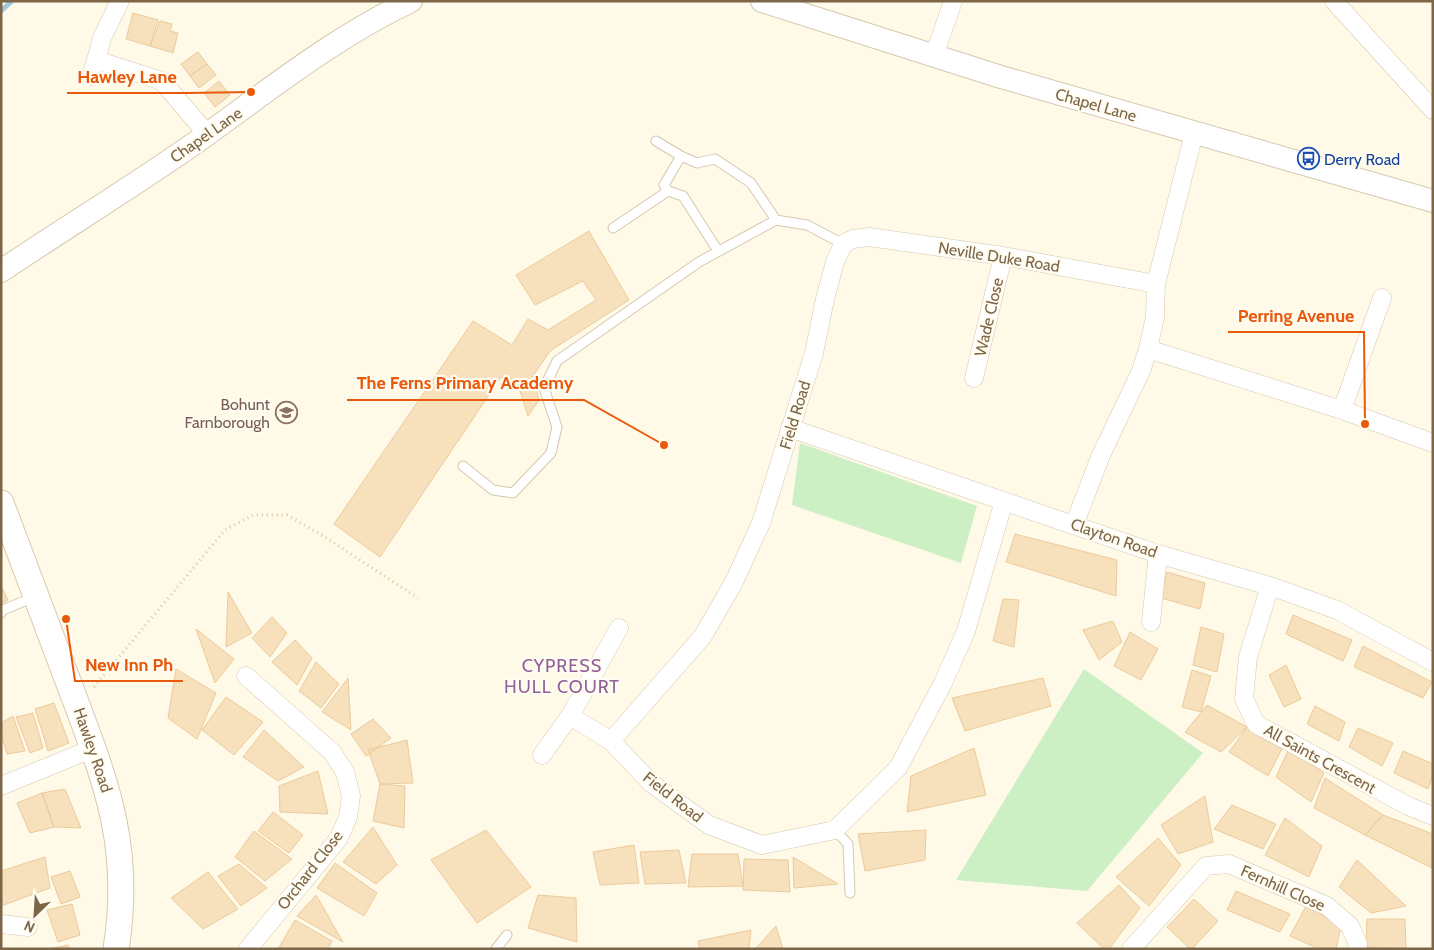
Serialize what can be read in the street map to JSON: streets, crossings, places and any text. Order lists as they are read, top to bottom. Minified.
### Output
{"streets":{"main road":["Hawley Road"],"street":["Chapel Lane","Neville Duke Road","Wade Close","Field Road","Clayton Road","All Saints Crescent","Orchard Close","Fernhill Close"]},"crossings":[["Neville Duke Road","Wade Close"],["Neville Duke Road","Field Road"],["Field Road","Clayton Road"],["Clayton Road","All Saints Crescent"]],"districts":["CYPRESS HULL COURT"],"places":{"other":["Hawley Lane","Perring Avenue","The Ferns Primary Academy","New Inn Ph"],"bus stop":["Derry Road"],"school or university":["Bohunt Farnborough"]},"north":"bottom left"}
